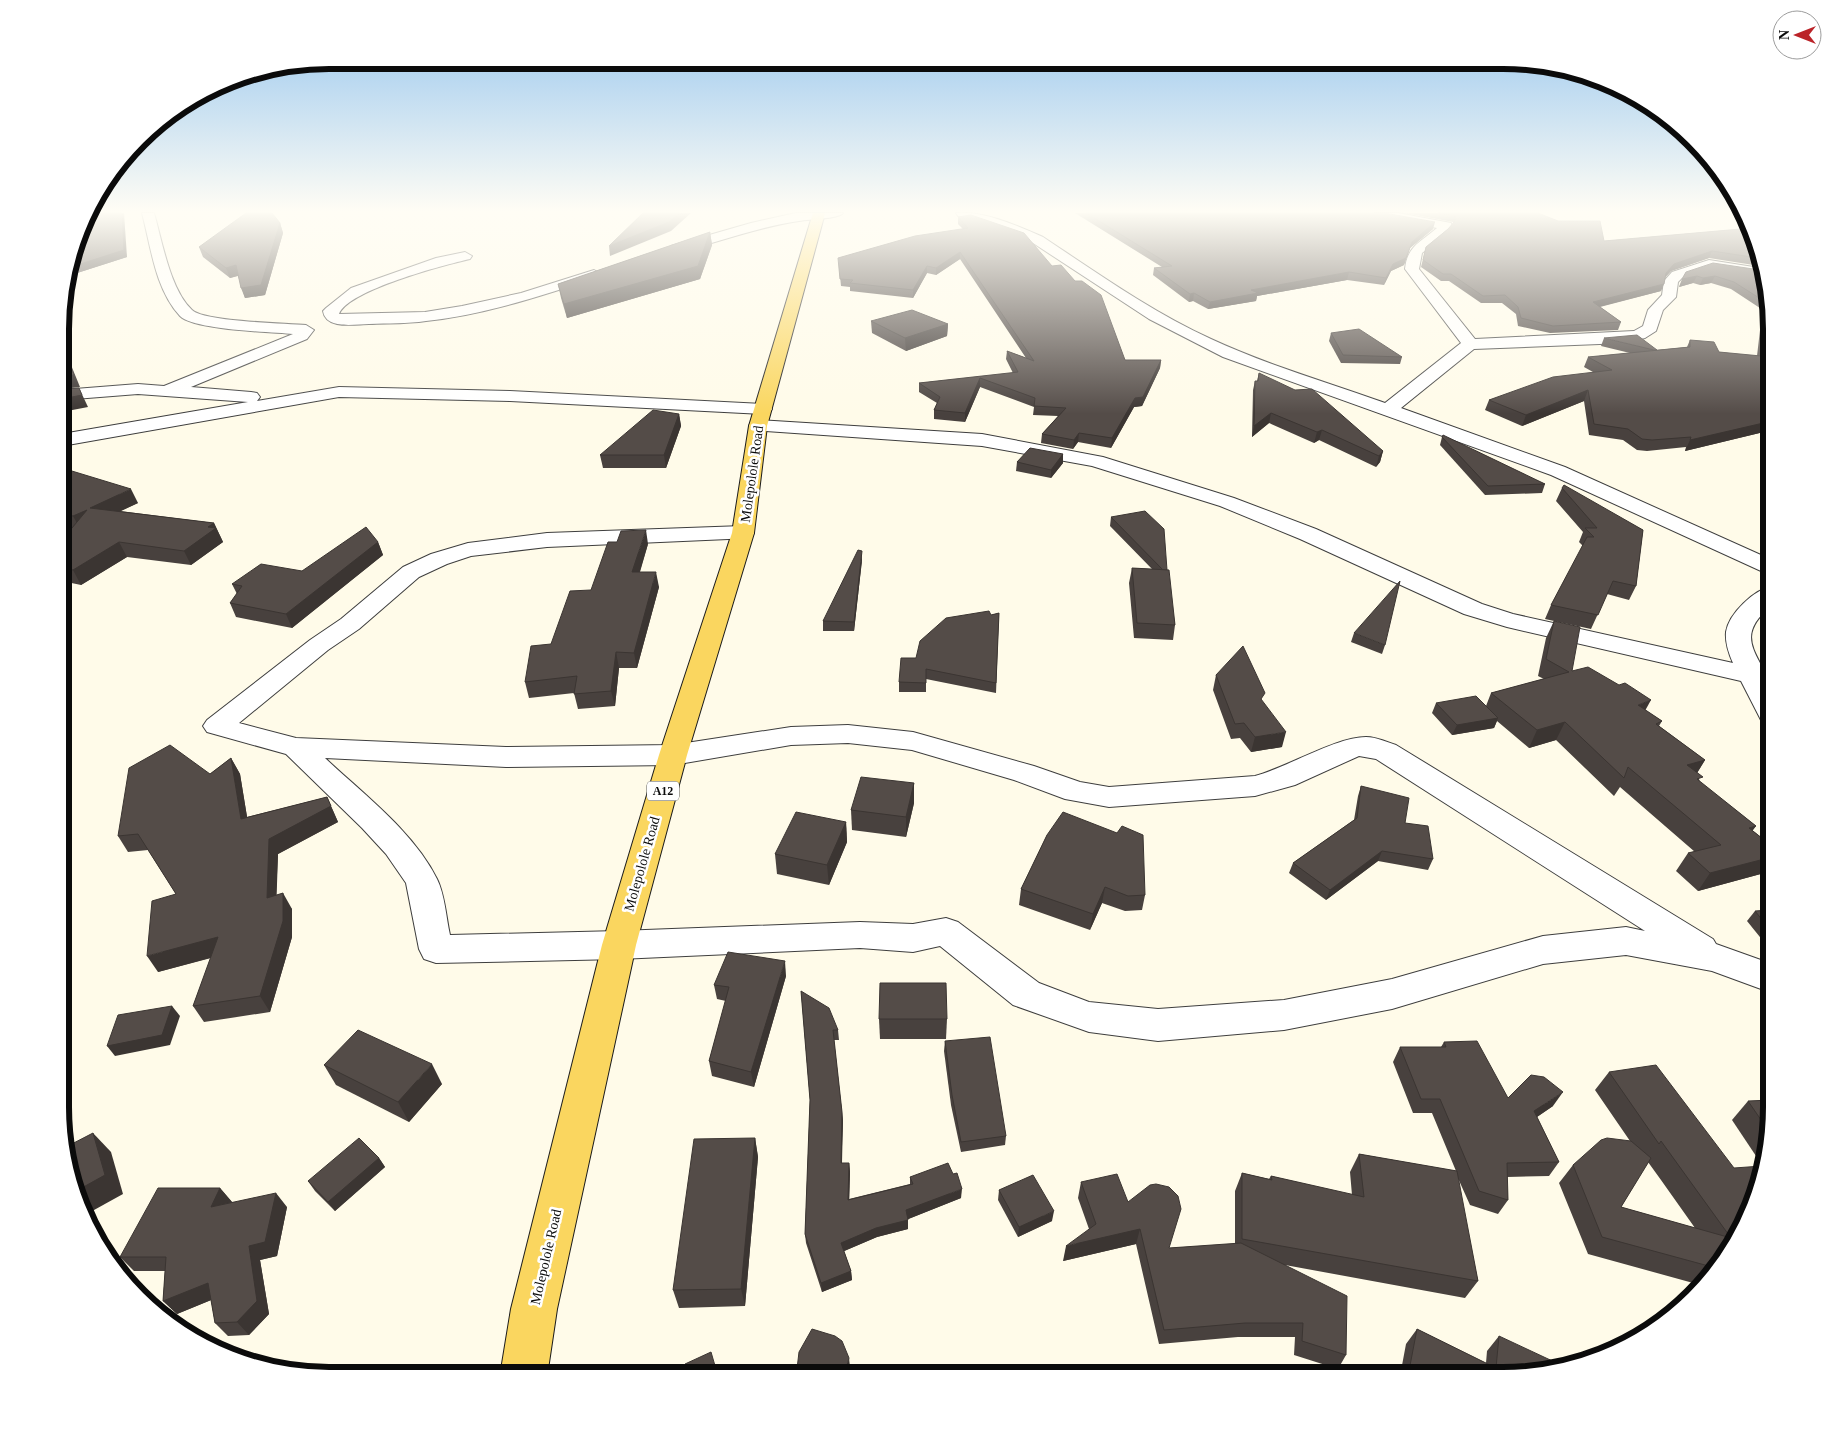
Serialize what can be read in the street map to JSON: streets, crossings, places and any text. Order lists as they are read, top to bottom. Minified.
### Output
{"streets":{"main road":["Molepolole Road","A12"]},"north":"left"}
